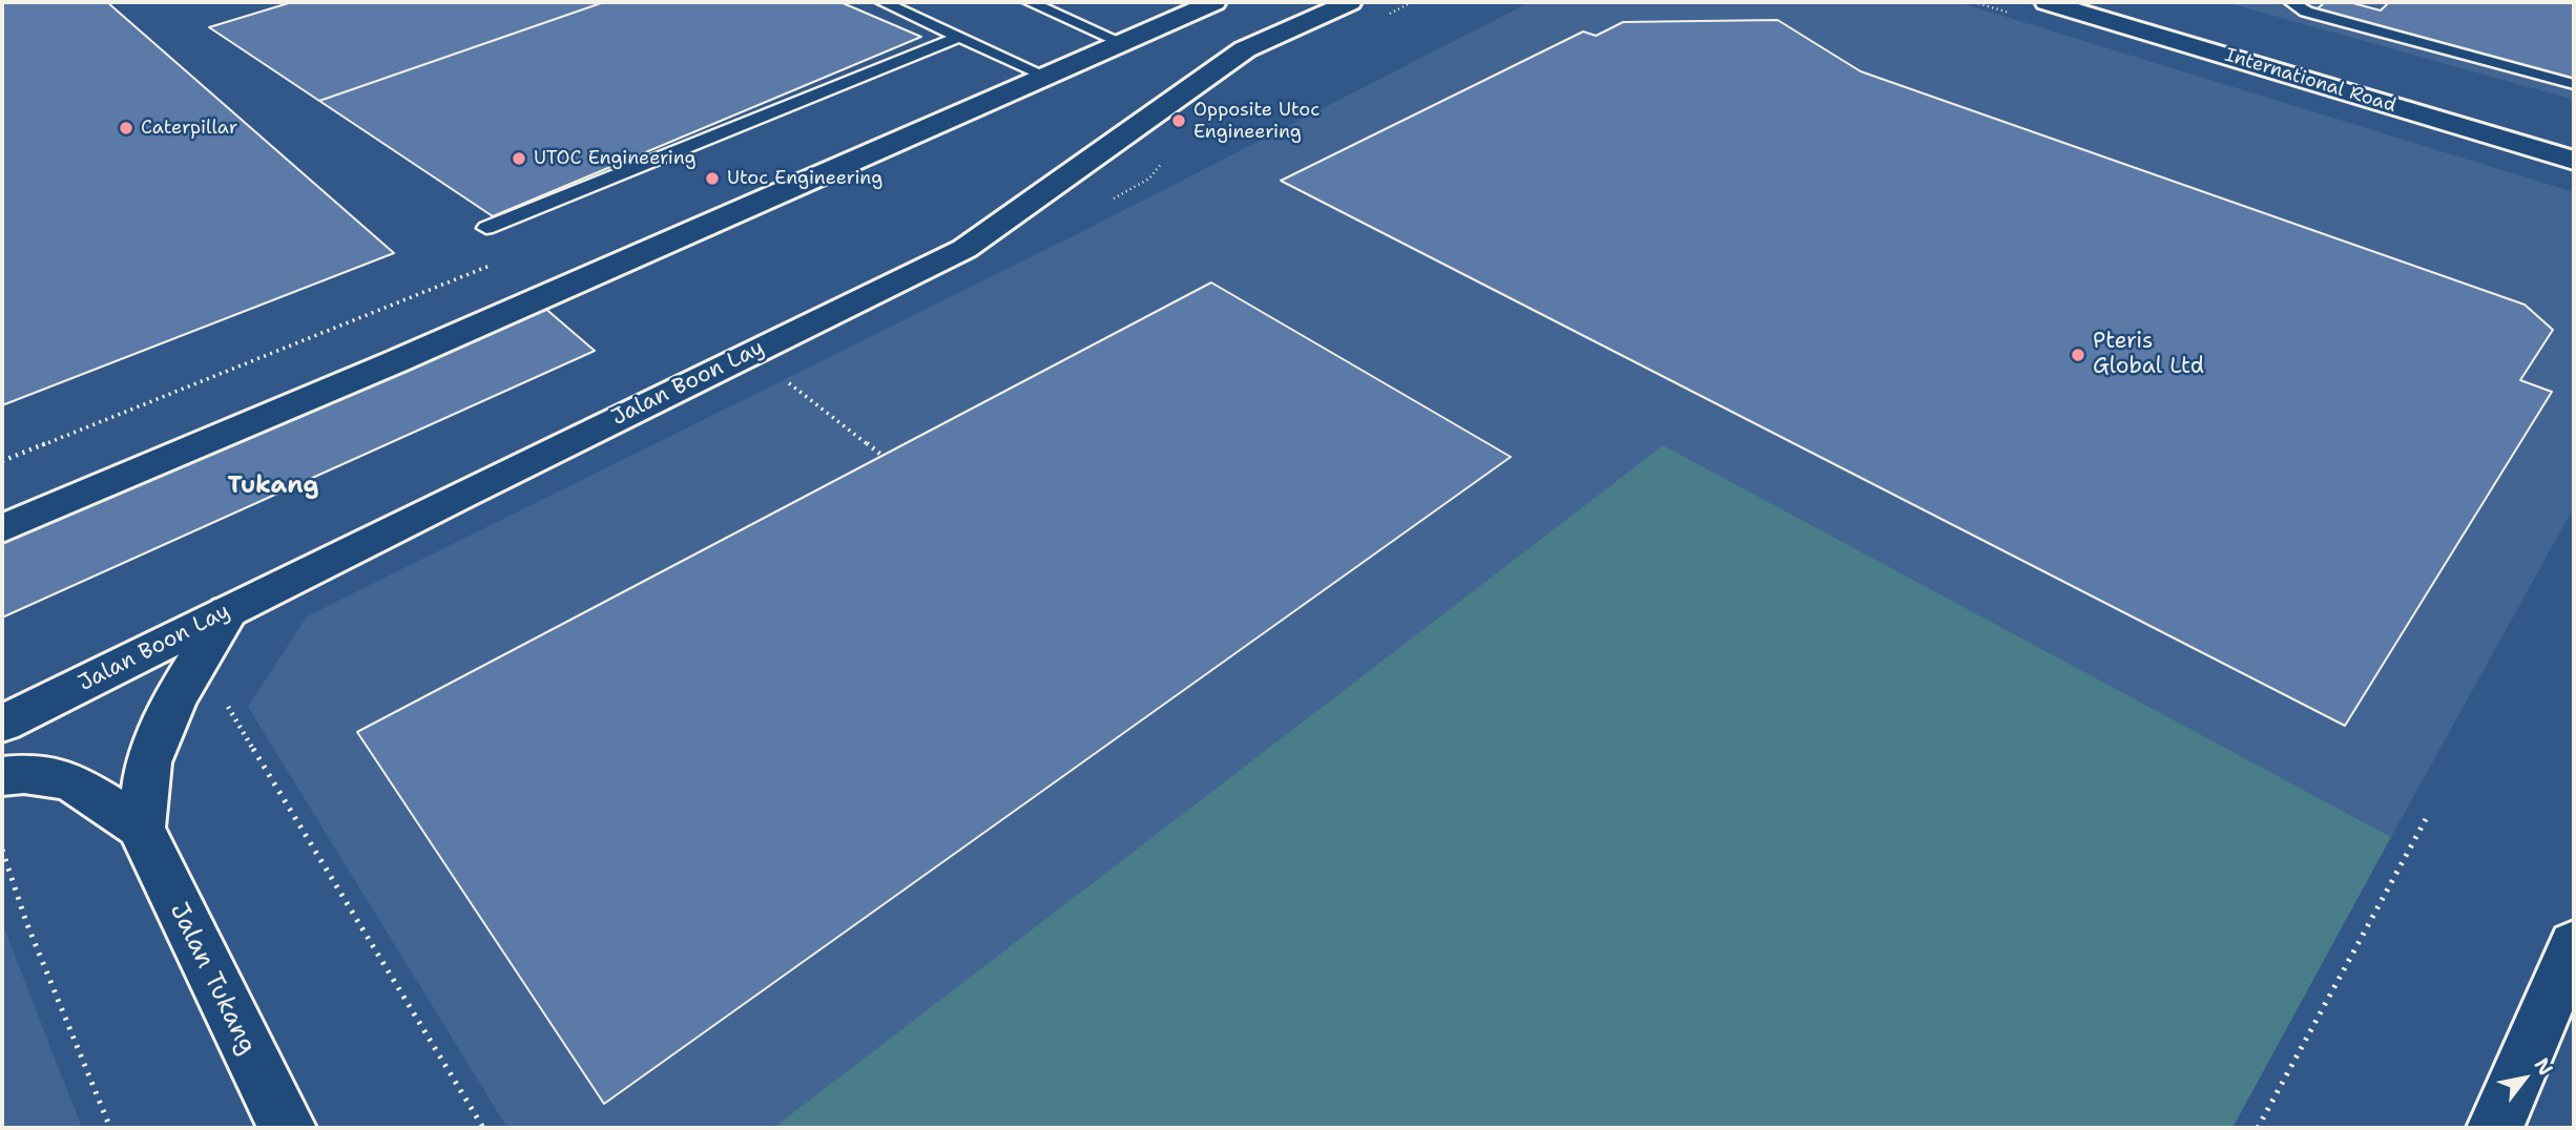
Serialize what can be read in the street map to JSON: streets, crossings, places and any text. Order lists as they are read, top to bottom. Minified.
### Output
{"streets":{"main road":["International Road","Jalan Boon Lay","Jalan Tukang"]},"districts":["Tukang"],"places":["Opposite Utoc Engineering","Caterpillar","UTOC Engineering","Utoc Engineering","Pteris Global Ltd"],"north":"top right"}
